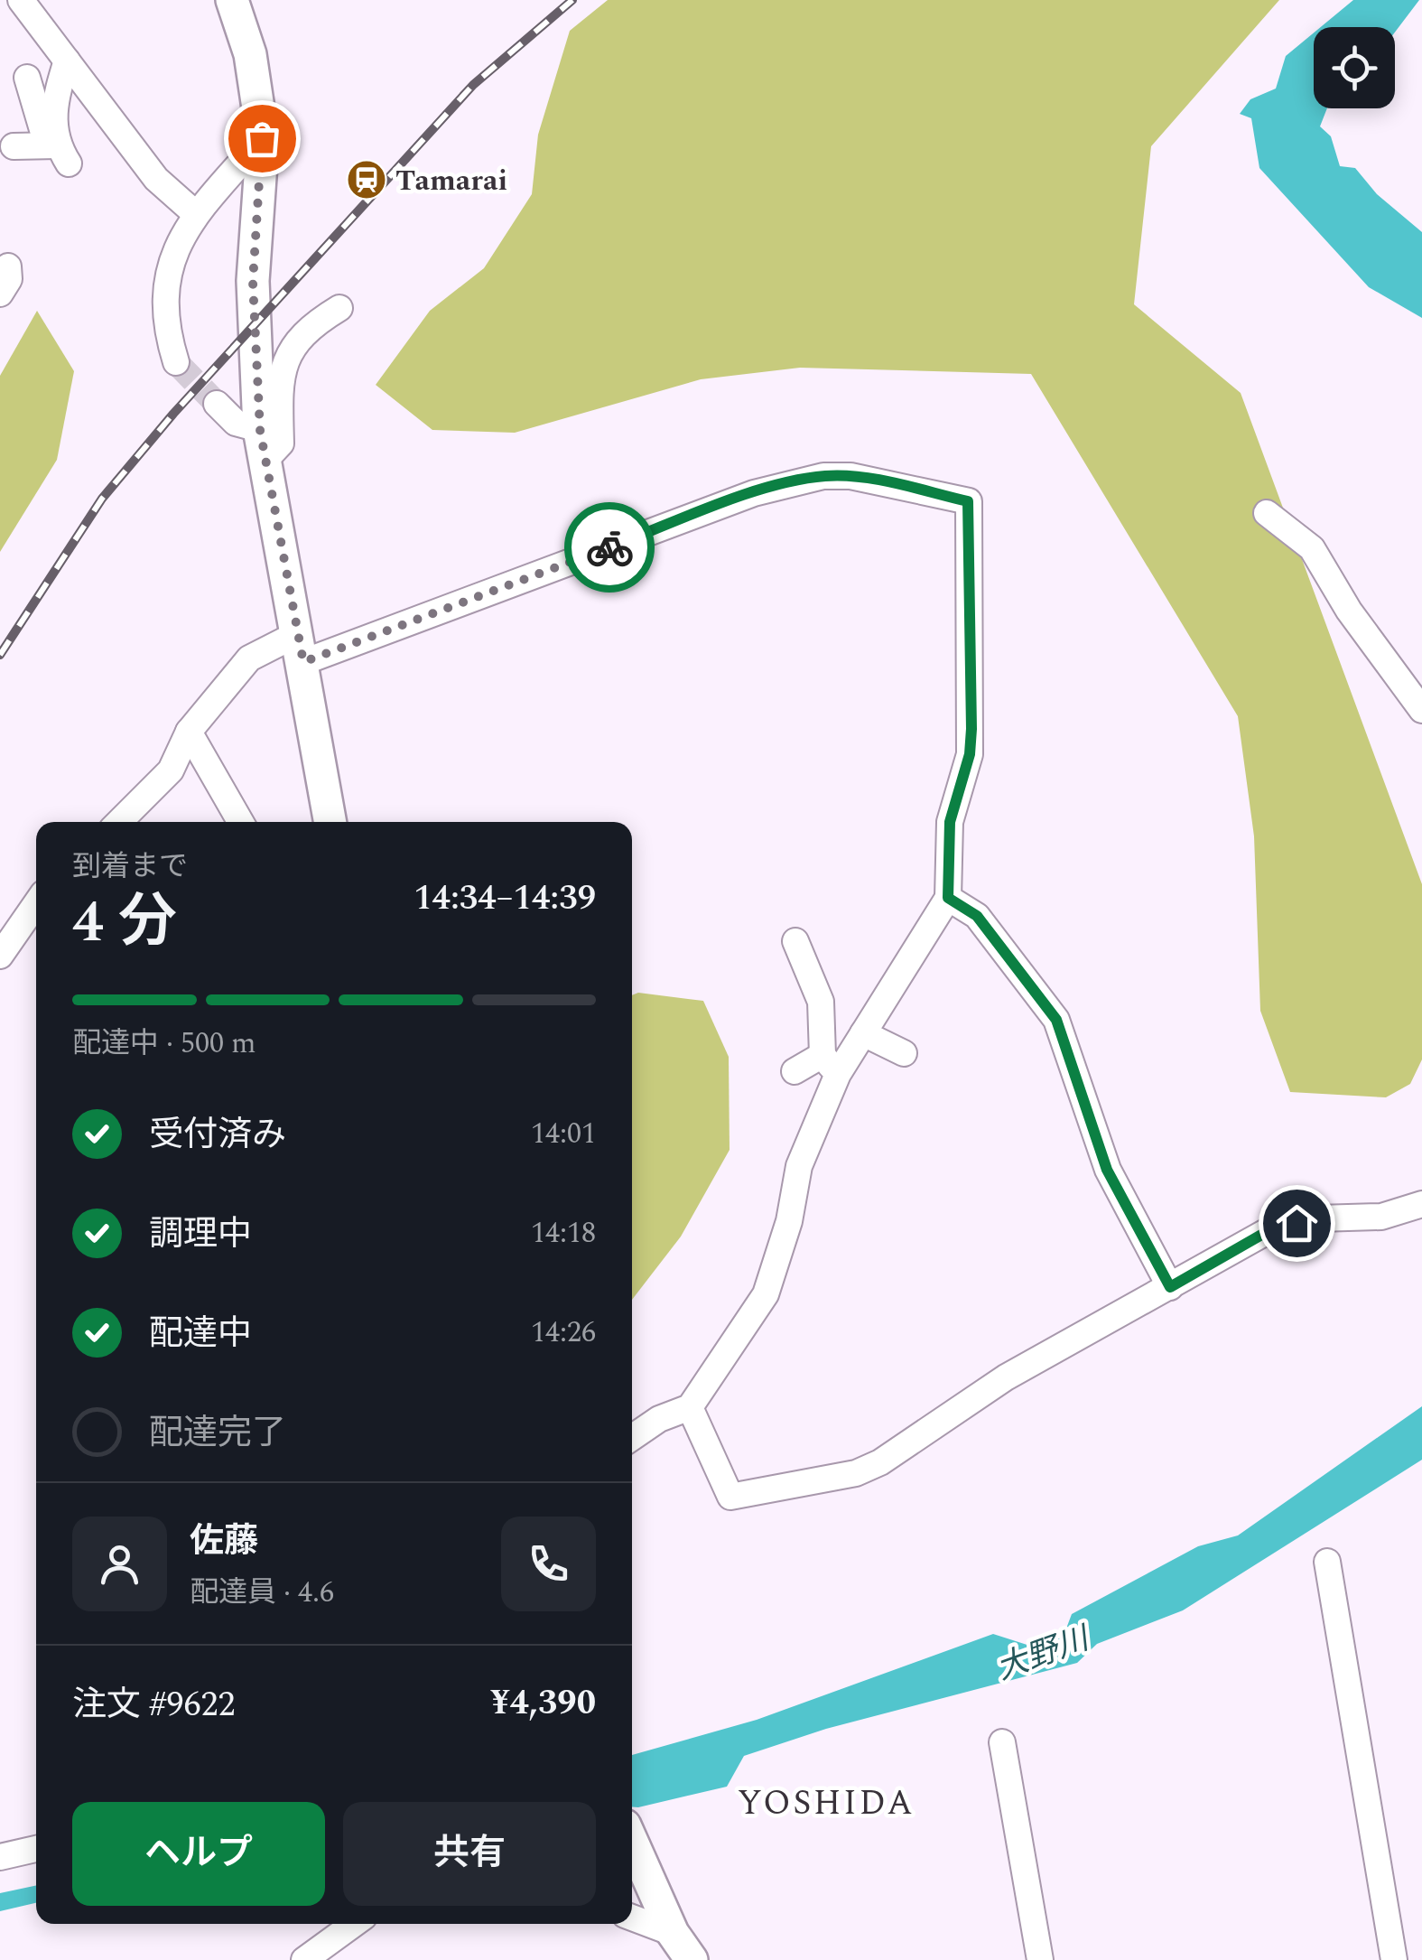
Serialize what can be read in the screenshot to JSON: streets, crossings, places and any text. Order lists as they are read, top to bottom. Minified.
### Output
{"districts":["YOSHIDA"],"water":["大野川"],"places":{"station":["Tamarai"]},"page":{"heading":["4 分","到着まで","14:34–14:39"],"panel":["佐藤","配達員 · 4.6","注文 #9622","¥4,390"],"bar":"配達中 · 500 m","list":[["受付済み","14:01"],["調理中","14:18"],["配達中","14:26"],"配達完了"],"buttons":["ヘルプ","共有"]}}
